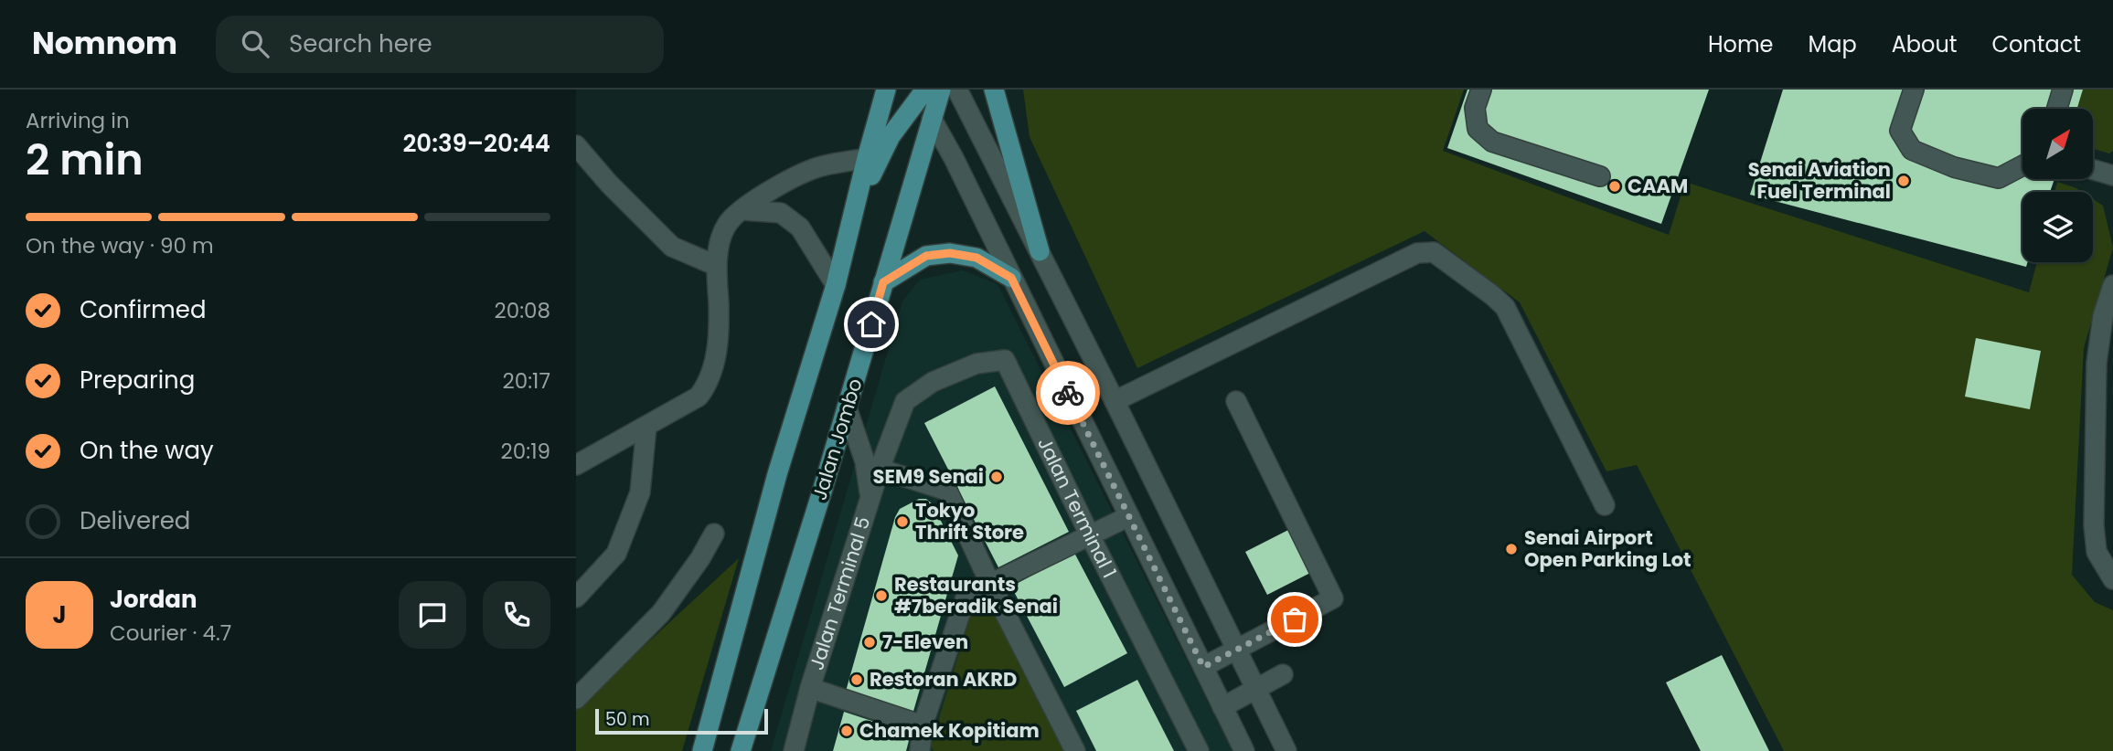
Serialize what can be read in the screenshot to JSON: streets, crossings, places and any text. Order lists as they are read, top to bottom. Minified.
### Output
{"streets":{"main road":["Jalan Jombo"],"street":["Jalan Terminal 1","Jalan Terminal 5"]},"crossings":[["Jalan Terminal 1","Jalan Terminal 5"]],"places":["Senai Aviation Fuel Terminal","CAAM","SEM9 Senai","Tokyo Thrift Store","Senai Airport Open Parking Lot","Restaurants #7beradik Senai","7-Eleven","Restoran AKRD","Chamek Kopitiam"],"scale_bar":"50 m","north":"top right","page":{"header":"Nomnom","search":"Search here","nav":["Home","Map","About","Contact"],"heading":["2 min","Arriving in","20:39–20:44"],"panel":["Jordan","Courier · 4.7"],"bar":"On the way · 90 m","list":[["Confirmed","20:08"],["Preparing","20:17"],["On the way","20:19"],"Delivered"],"round":"J","scale":"50 m"}}
